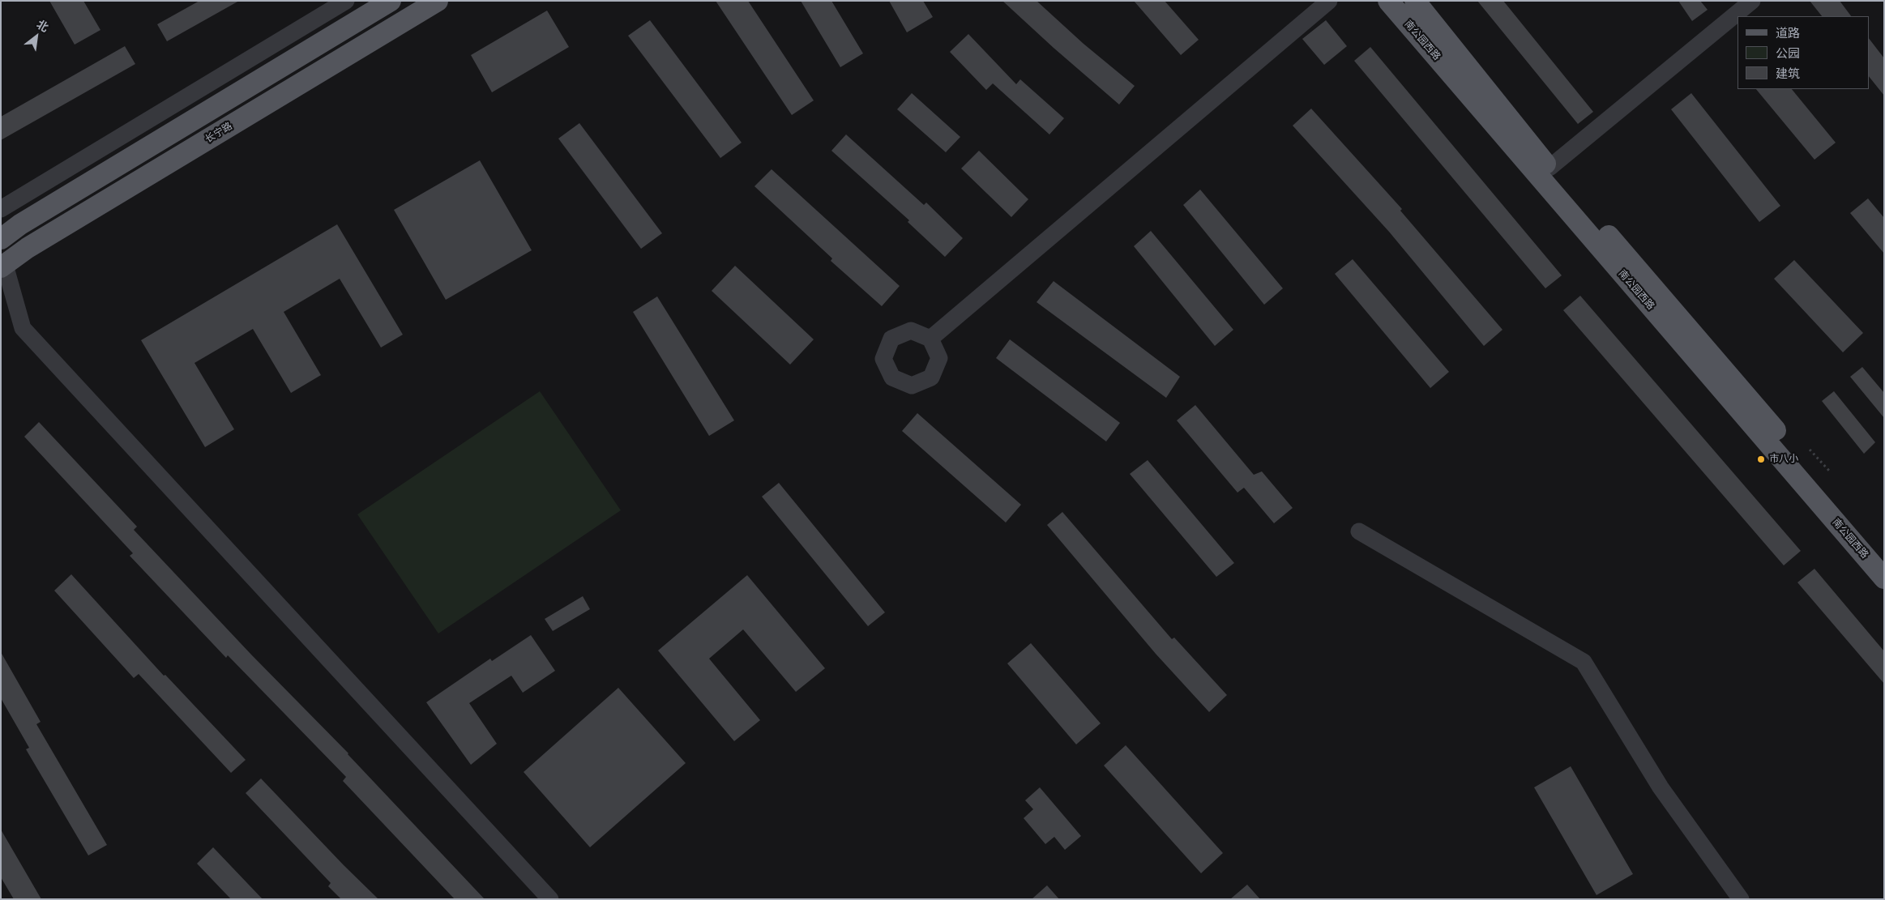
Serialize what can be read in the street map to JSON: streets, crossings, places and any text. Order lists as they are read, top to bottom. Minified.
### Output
{"streets":{"main road":["南公园西路","长宁路"]},"places":["市八小"],"legend":["道路","公园","建筑"],"north":"top right"}
